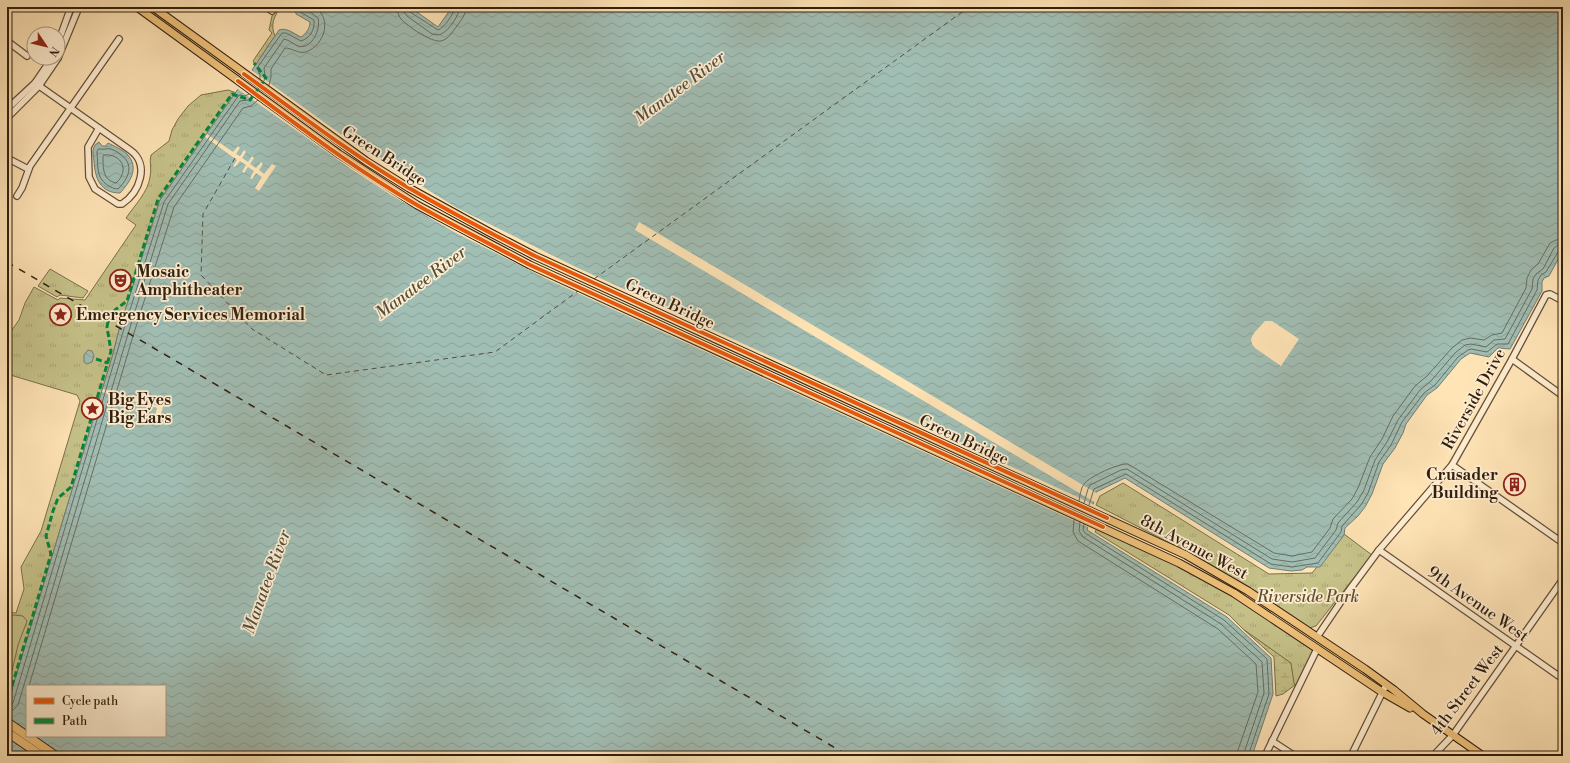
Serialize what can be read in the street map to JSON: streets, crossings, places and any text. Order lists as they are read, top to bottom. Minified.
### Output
{"streets":{"main road":["Green Bridge","8th Avenue West"],"street":["Riverside Drive","9th Avenue West","4th Street West"]},"crossings":[["Green Bridge","8th Avenue West"],["Riverside Drive","8th Avenue West"],["Riverside Drive","9th Avenue West"],["8th Avenue West","4th Street West"],["9th Avenue West","4th Street West"]],"water":["Manatee River"],"parks":["Riverside Park"],"places":{"theatre":["Mosaic Amphitheater"],"place":["Emergency Services Memorial","Big Eyes Big Ears"],"building":["Crusader Building"]},"legend":["Cycle path","Path"],"north":"bottom right"}
